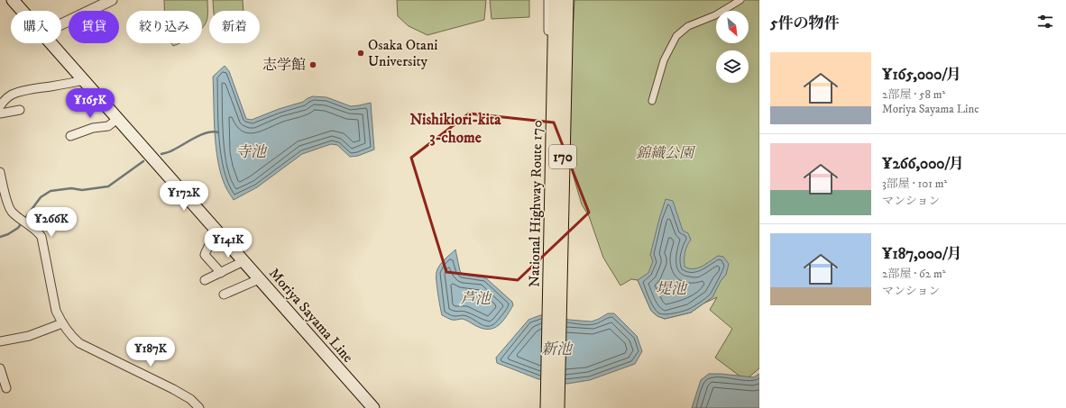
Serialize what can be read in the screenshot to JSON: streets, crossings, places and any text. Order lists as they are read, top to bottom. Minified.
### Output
{"streets":{"highway":["170","National Highway Route 170"],"main road":["Moriya Sayama Line"]},"districts":["Nishikiori-kita 3-chome"],"water":["寺池","堤池","芦池","新池"],"parks":["錦織公園"],"places":["Osaka Otani University","志学館"],"north":"bottom right","page":{"heading":"5件の物件","chip":["購入","賃貸","絞り込み","新着"],"list":[{"name":"¥165,000/月","note":"2部屋 · 58 m² · Moriya Sayama Line"},{"name":"¥266,000/月","note":"3部屋 · 101 m² · マンション"},{"name":"¥187,000/月","note":"2部屋 · 62 m² · マンション"}],"price":["¥165K","¥172K","¥266K","¥141K","¥187K"]}}
